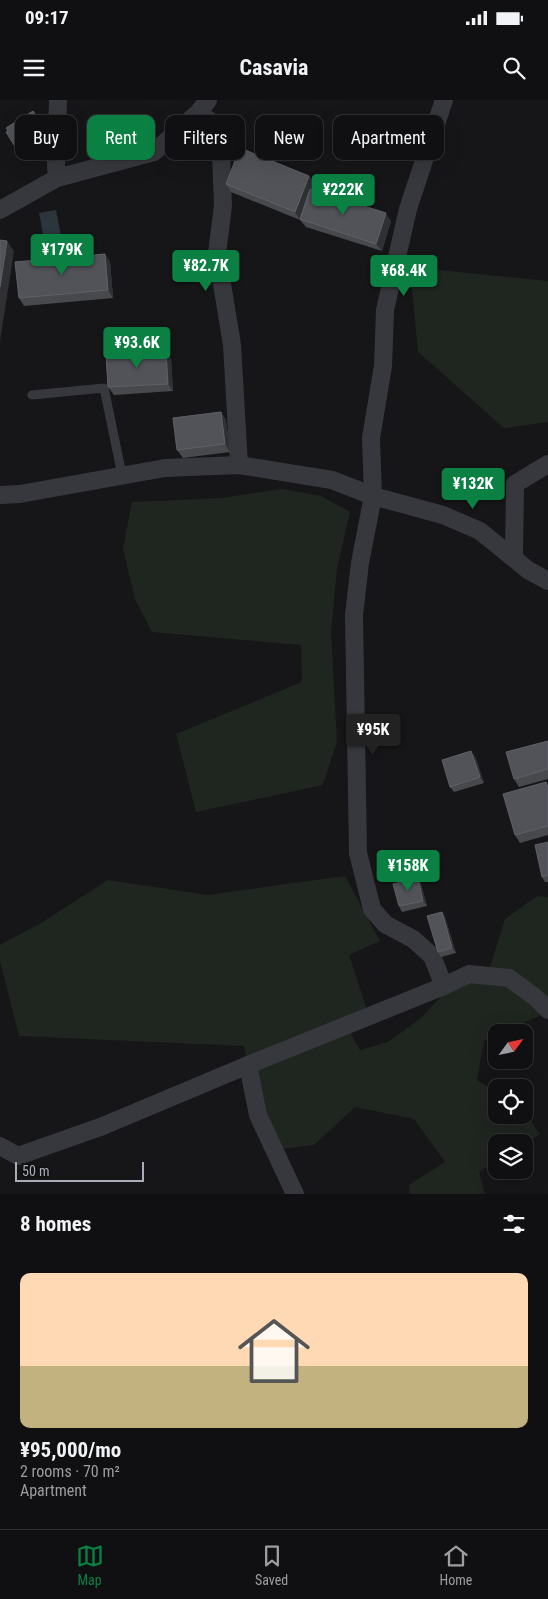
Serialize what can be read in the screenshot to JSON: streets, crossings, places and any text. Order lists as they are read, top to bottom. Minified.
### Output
{"scale_bar":"50 m","north":"top right","page":{"status":"09:17","header":"Casavia","chip":["Buy","Rent","Filters","New","Apartment"],"price":["¥222K","¥179K","¥82.7K","¥68.4K","¥93.6K","¥132K","¥95K","¥158K"],"scale":"50 m","heading":"8 homes","list":[{"name":"¥95,000/mo","note":"2 rooms · 70 m² · Apartment"}],"tabs":["Map","Saved","Home"]}}
